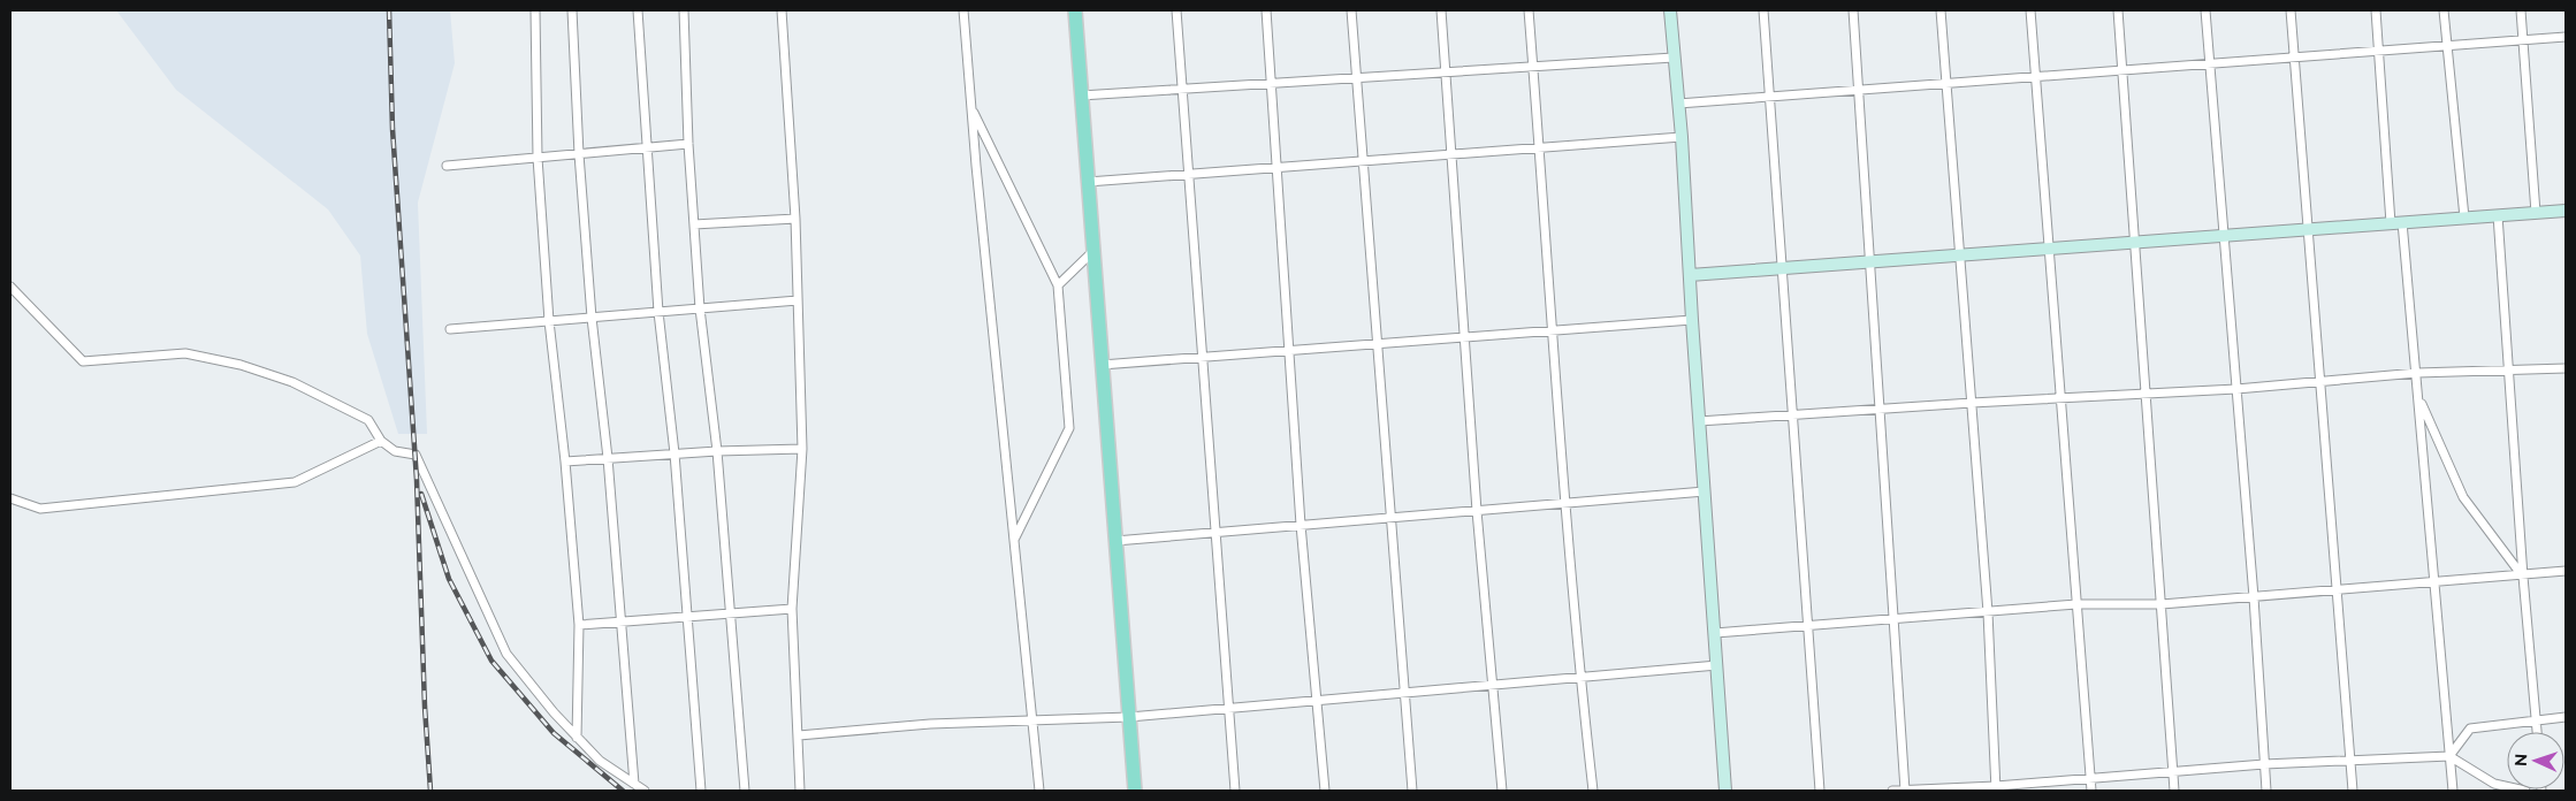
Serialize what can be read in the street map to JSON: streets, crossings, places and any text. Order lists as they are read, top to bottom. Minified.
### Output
{"north":"left"}
